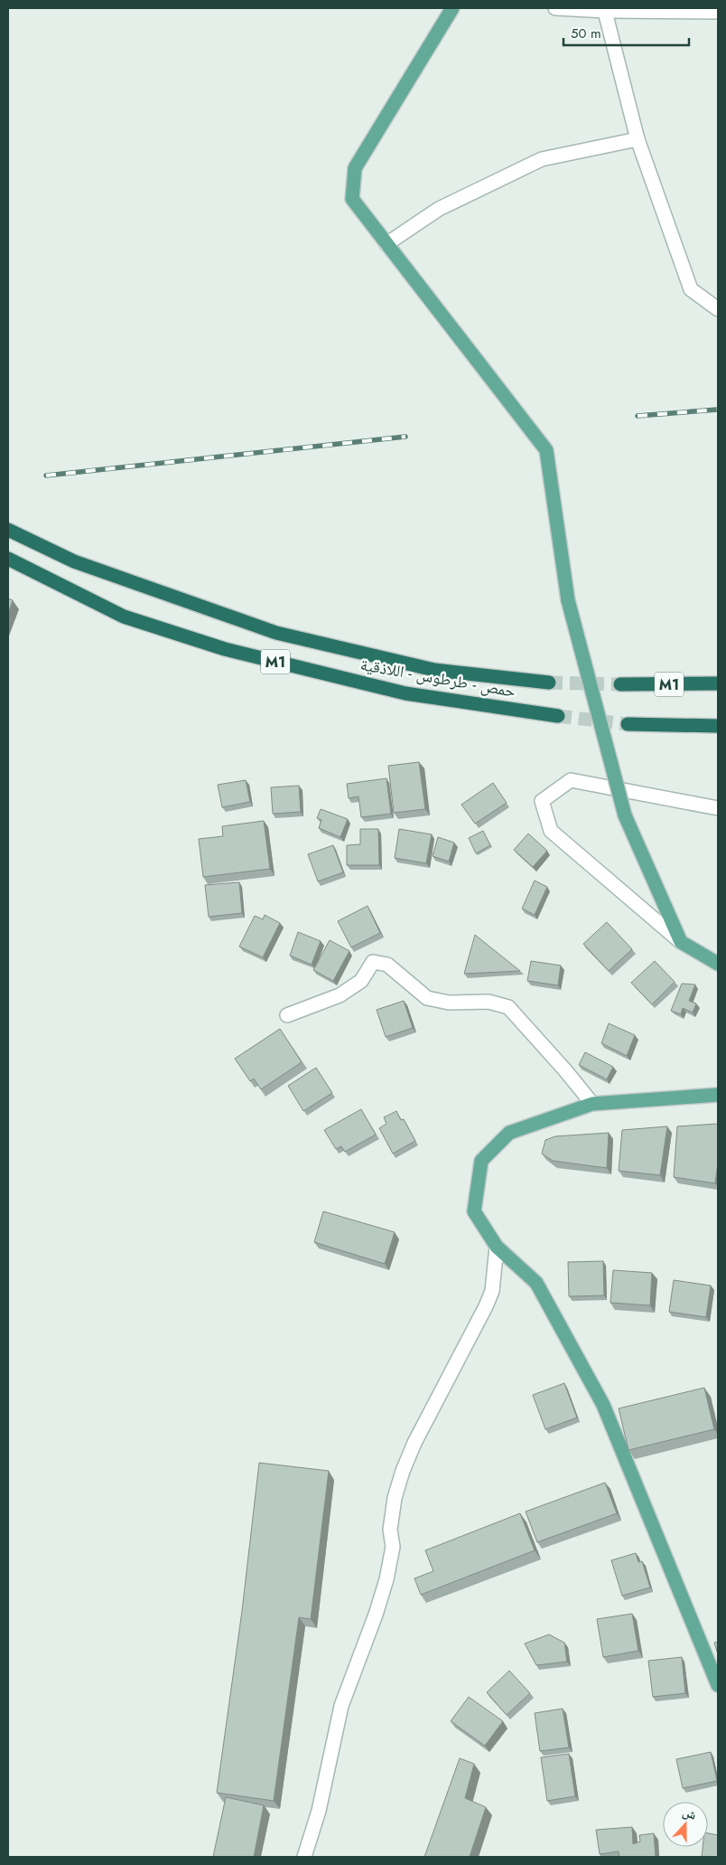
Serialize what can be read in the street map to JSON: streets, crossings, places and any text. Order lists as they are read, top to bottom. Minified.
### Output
{"streets":{"highway":["M1","حمص - طرطوس - اللاذقية"]},"scale_bar":"50 m","north":"top"}
